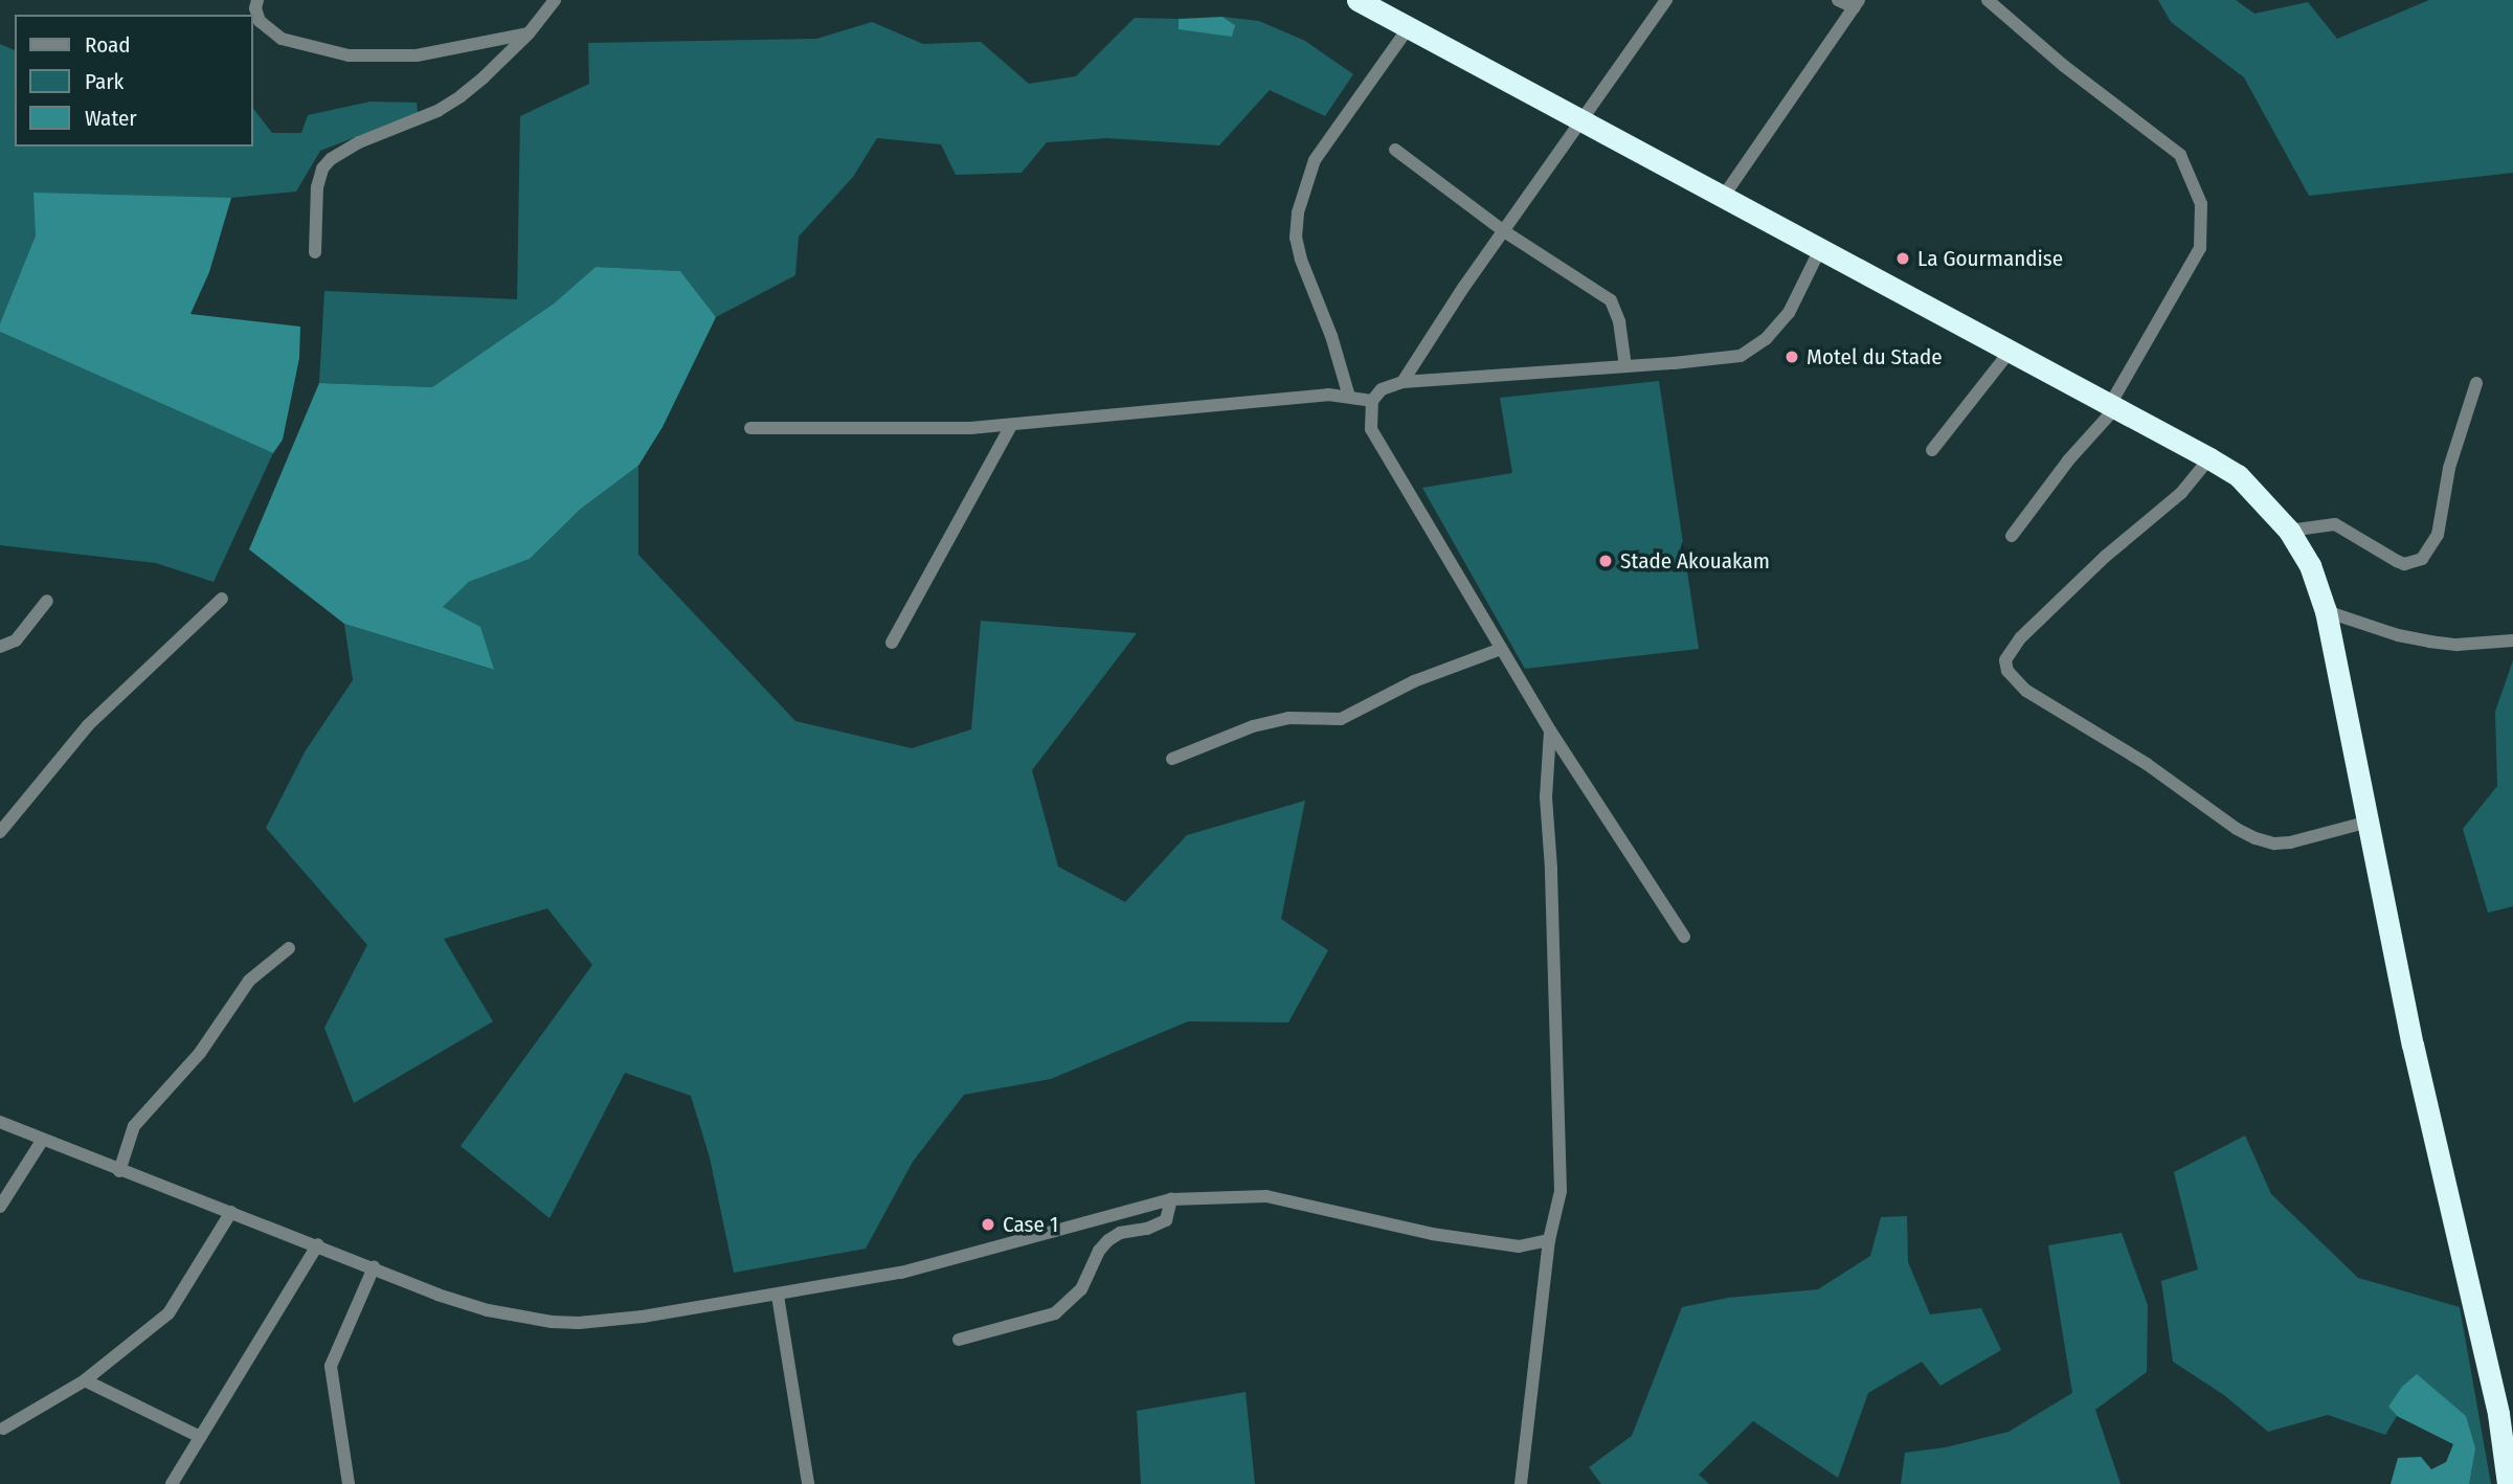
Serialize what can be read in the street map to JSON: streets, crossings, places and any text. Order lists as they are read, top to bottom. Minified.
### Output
{"places":["La Gourmandise","Motel du Stade","Stade Akouakam","Case 1"],"legend":["Road","Park","Water"]}
